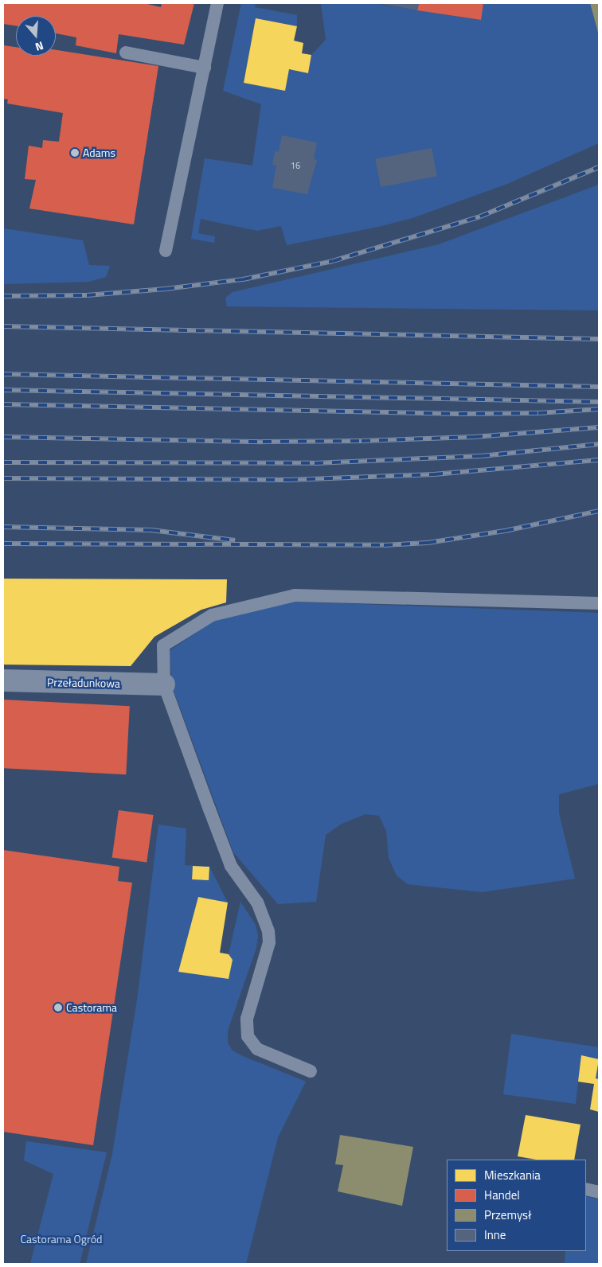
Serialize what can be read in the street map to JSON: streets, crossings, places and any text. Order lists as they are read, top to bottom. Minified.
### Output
{"streets":{"street":["Przeładunkowa"]},"parks":["Castorama Ogród"],"places":["Adams","Castorama"],"house_numbers":["16"],"legend":["Mieszkania","Handel","Przemysł","Inne"],"north":"bottom"}
